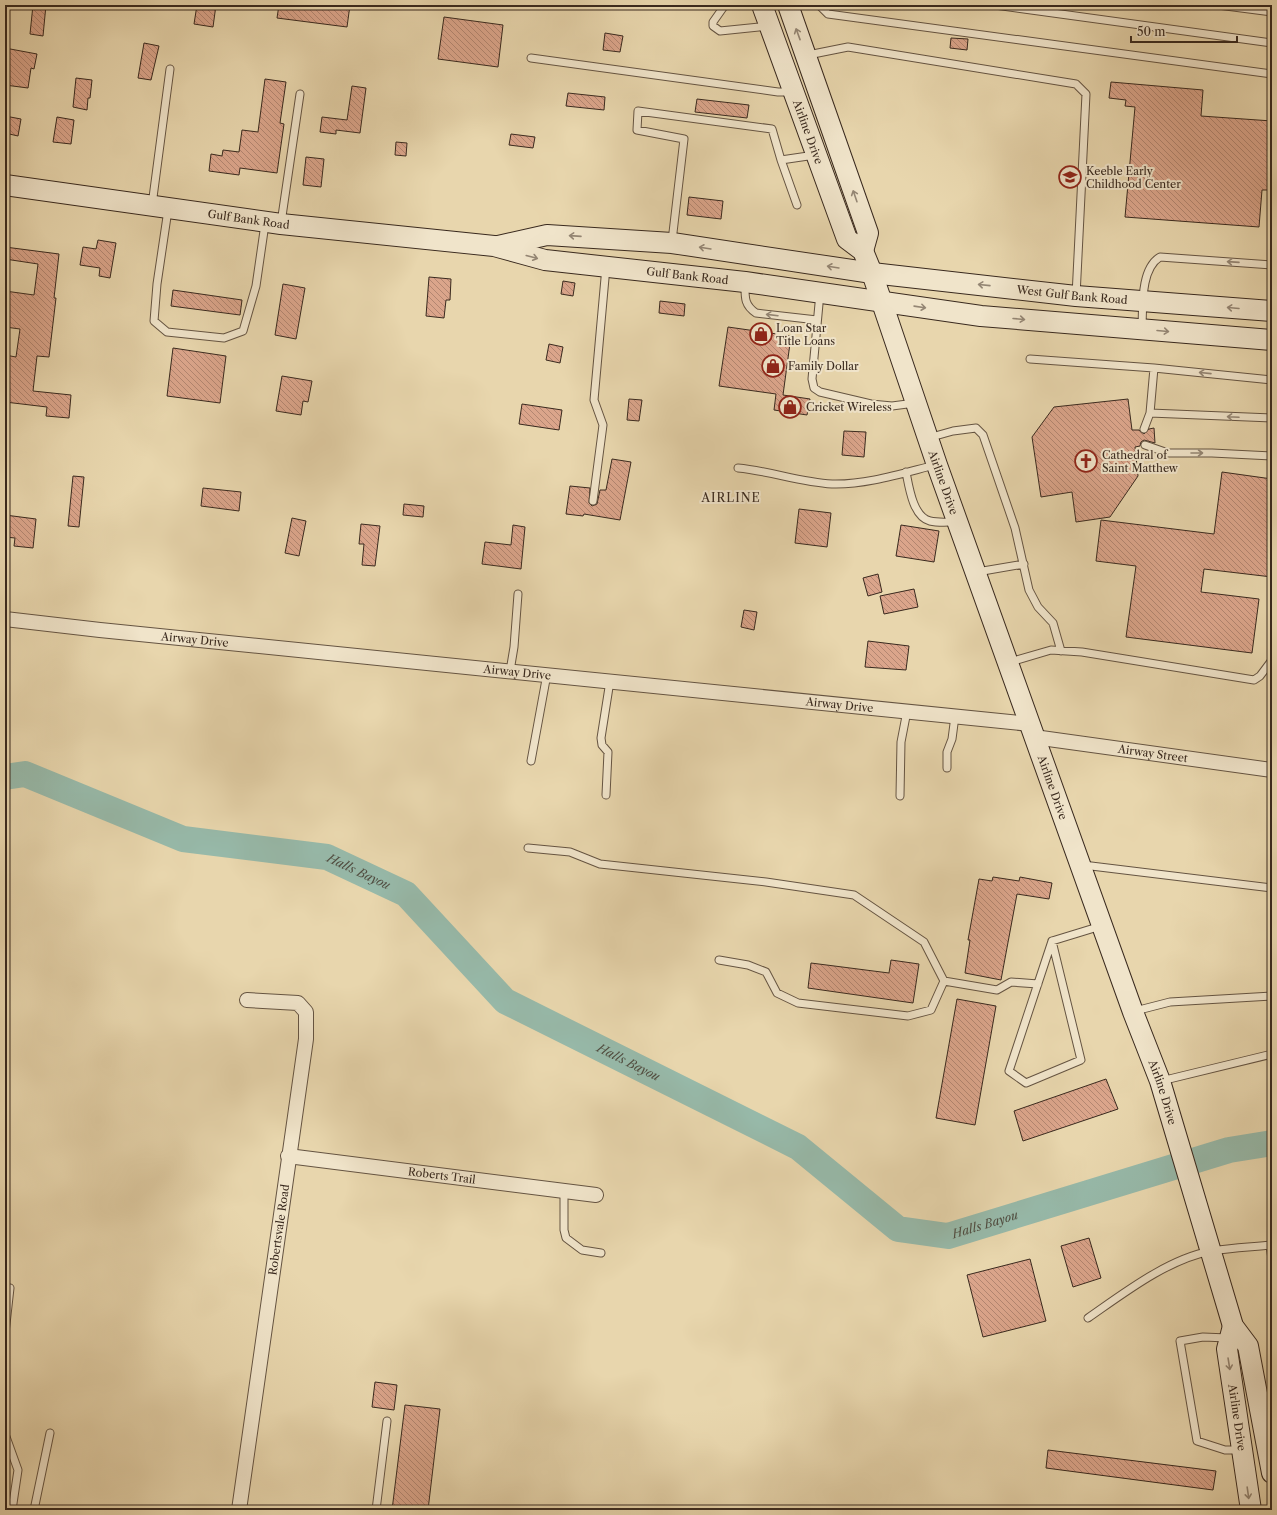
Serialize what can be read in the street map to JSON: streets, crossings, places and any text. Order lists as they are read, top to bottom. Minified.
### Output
{"streets":{"main road":["Airline Drive","Gulf Bank Road","West Gulf Bank Road"],"street":["Airway Drive","Airway Street","Roberts Trail","Robertsvale Road"]},"crossings":[["Airline Drive","Gulf Bank Road"],["Airline Drive","West Gulf Bank Road"],["Airline Drive","Airway Drive"],["Airline Drive","Airway Street"],["Gulf Bank Road","West Gulf Bank Road"],["Airway Drive","Airway Street"],["Roberts Trail","Robertsvale Road"]],"districts":["AIRLINE"],"water":["Halls Bayou"],"places":{"school or university":["Keeble Early Childhood Center"],"shop":["Loan Star Title Loans","Family Dollar","Cricket Wireless"],"church":["Cathedral of Saint Matthew"]},"scale_bar":"50 m"}
